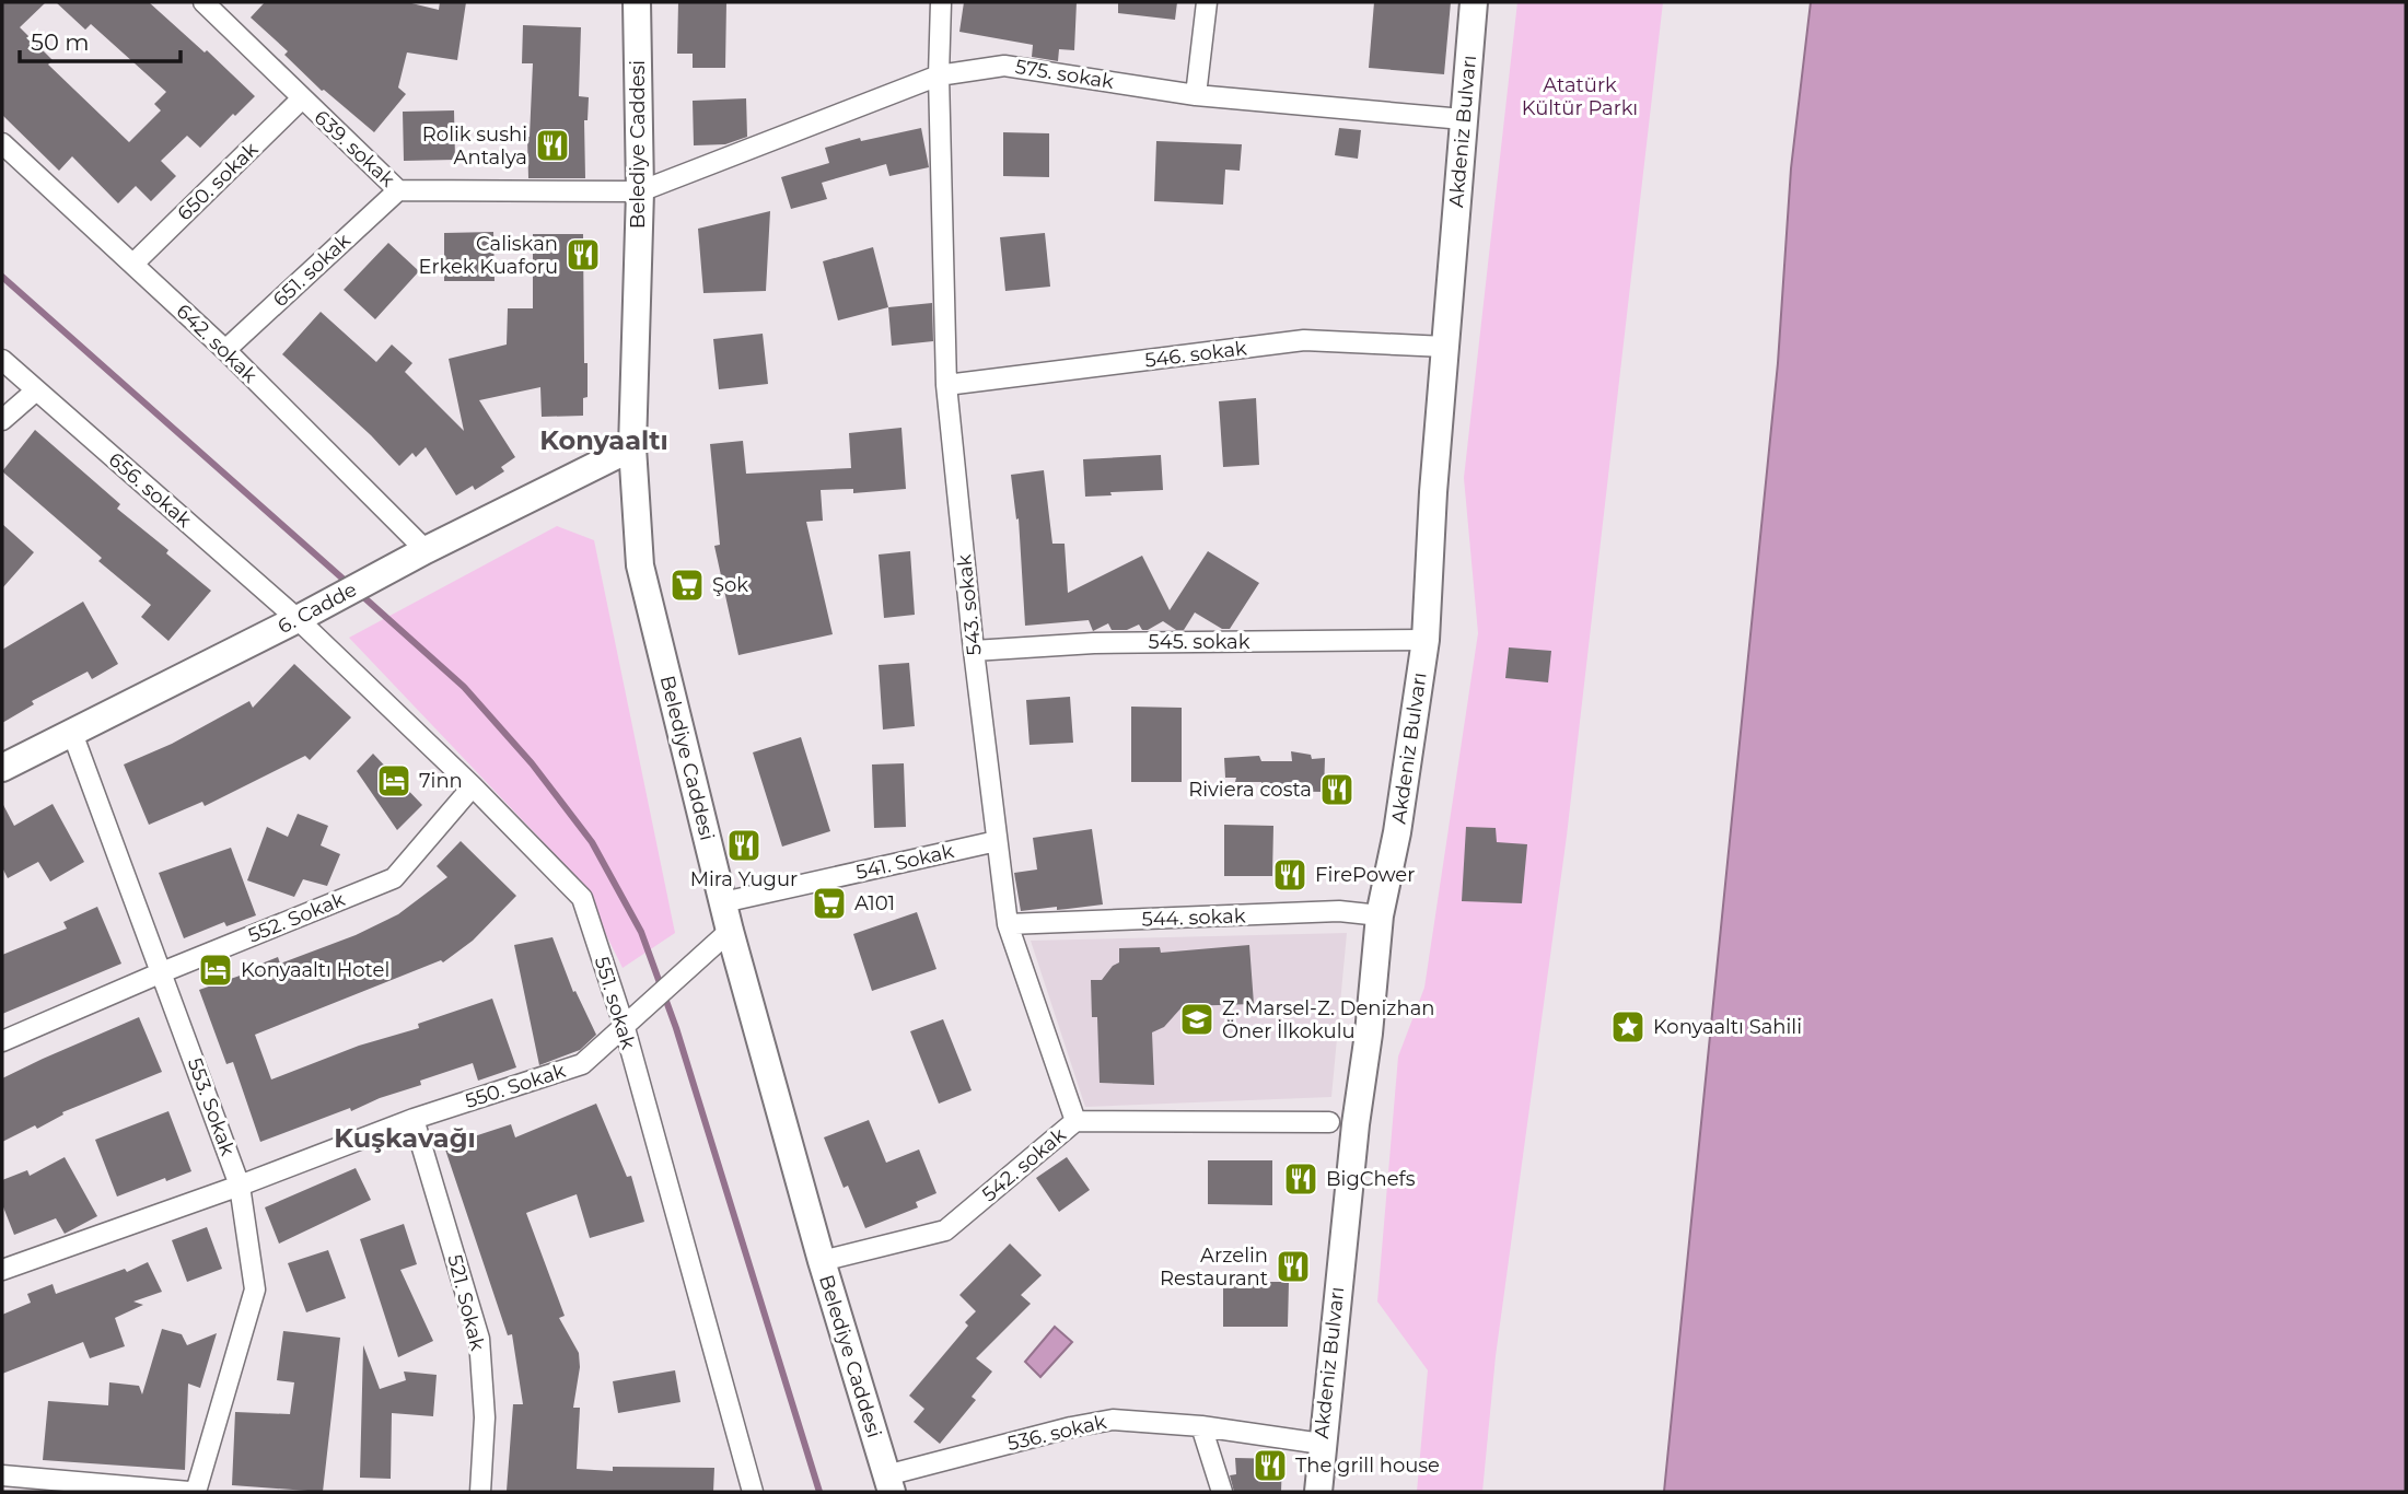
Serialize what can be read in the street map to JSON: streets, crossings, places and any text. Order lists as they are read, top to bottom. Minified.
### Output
{"streets":{"main road":["Akdeniz Bulvarı","Belediye Caddesi","6. Cadde"],"street":["575. sokak","639. sokak","650. sokak","651. sokak","642. sokak","546. sokak","656. sokak","543. sokak","545. sokak","541. Sokak","552. Sokak","544. sokak","551. sokak","550. Sokak","553. Sokak","542. sokak","521. Sokak","536. sokak"]},"crossings":[["575. sokak","Akdeniz Bulvarı"],["575. sokak","Belediye Caddesi"],["575. sokak","639. sokak"],["575. sokak","543. sokak"],["Akdeniz Bulvarı","546. sokak"],["Akdeniz Bulvarı","545. sokak"],["Akdeniz Bulvarı","544. sokak"],["Akdeniz Bulvarı","536. sokak"],["Belediye Caddesi","639. sokak"],["Belediye Caddesi","6. Cadde"],["Belediye Caddesi","541. Sokak"],["Belediye Caddesi","550. Sokak"],["Belediye Caddesi","542. sokak"],["Belediye Caddesi","536. sokak"],["639. sokak","650. sokak"],["639. sokak","651. sokak"],["650. sokak","642. sokak"],["651. sokak","642. sokak"],["642. sokak","6. Cadde"],["546. sokak","543. sokak"],["656. sokak","6. Cadde"],["656. sokak","551. sokak"],["543. sokak","545. sokak"],["543. sokak","541. Sokak"],["543. sokak","544. sokak"],["543. sokak","542. sokak"],["6. Cadde","551. sokak"],["6. Cadde","553. Sokak"],["552. Sokak","551. sokak"],["552. Sokak","553. Sokak"],["551. sokak","550. Sokak"],["550. Sokak","553. Sokak"],["550. Sokak","521. Sokak"]],"districts":["Konyaaltı","Kuşkavağı"],"parks":["Atatürk Kültür Parkı"],"places":{"restaurant":["Rolik sushi Antalya","Caliskan Erkek Kuaforu","Riviera costa","Mira Yugur","FirePower","BigChefs","Arzelin Restaurant","The grill house"],"supermarket":["Şok","A101"],"hotel":["7inn","Konyaaltı Hotel"],"school or university":["Z. Marsel-Z. Denizhan Öner İlkokulu"],"place":["Konyaaltı Sahili"]},"scale_bar":"50 m"}
